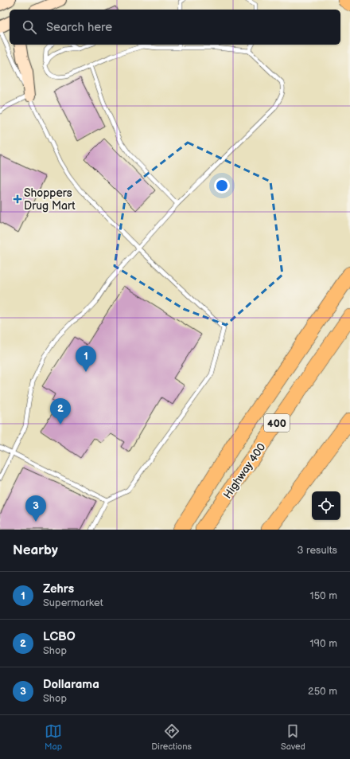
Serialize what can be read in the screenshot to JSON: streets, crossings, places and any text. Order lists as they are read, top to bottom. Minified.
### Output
{"streets":{"highway":["400","Highway 400"]},"places":{"health":["Shoppers Drug Mart"]},"page":{"search":"Search here","pins":["1","2","3"],"heading":["Nearby","3 results"],"list":[{"mark":"1","name":"Zehrs","note":"Supermarket","value":"150 m"},{"mark":"2","name":"LCBO","note":"Shop","value":"190 m"},{"mark":"3","name":"Dollarama","note":"Shop","value":"250 m"}],"nav":["Map","Directions","Saved"]}}
